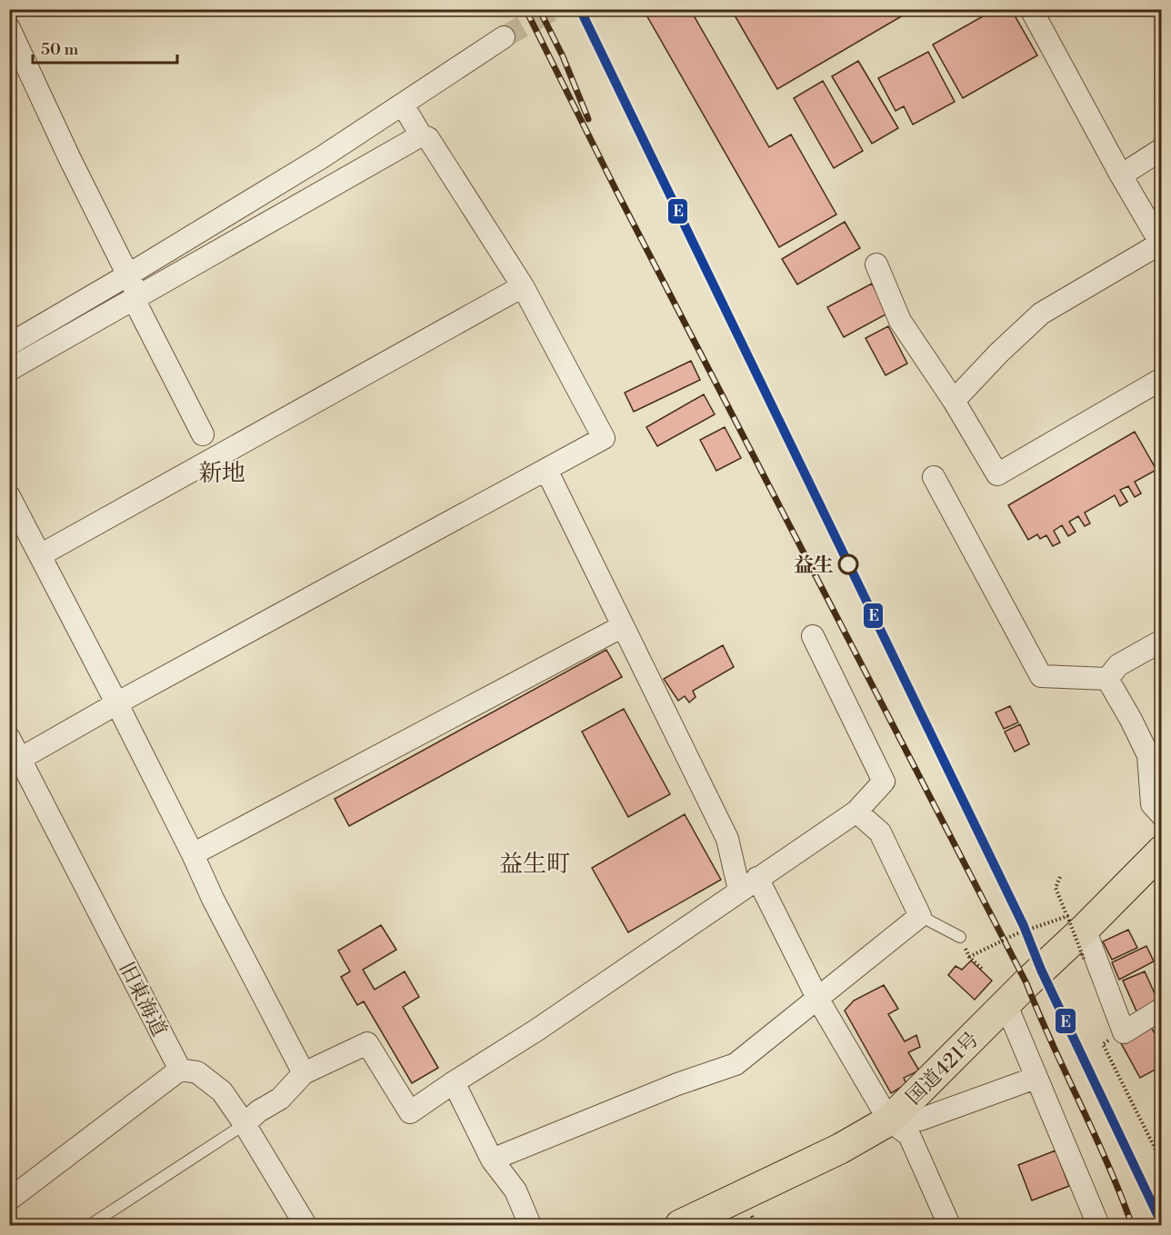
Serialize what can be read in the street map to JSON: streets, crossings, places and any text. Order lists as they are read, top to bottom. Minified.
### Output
{"streets":{"highway":["国道421号"],"street":["旧東海道"]},"districts":["新地","益生町"],"places":["益生"],"lines":["transit line E"],"scale_bar":"50 m"}
